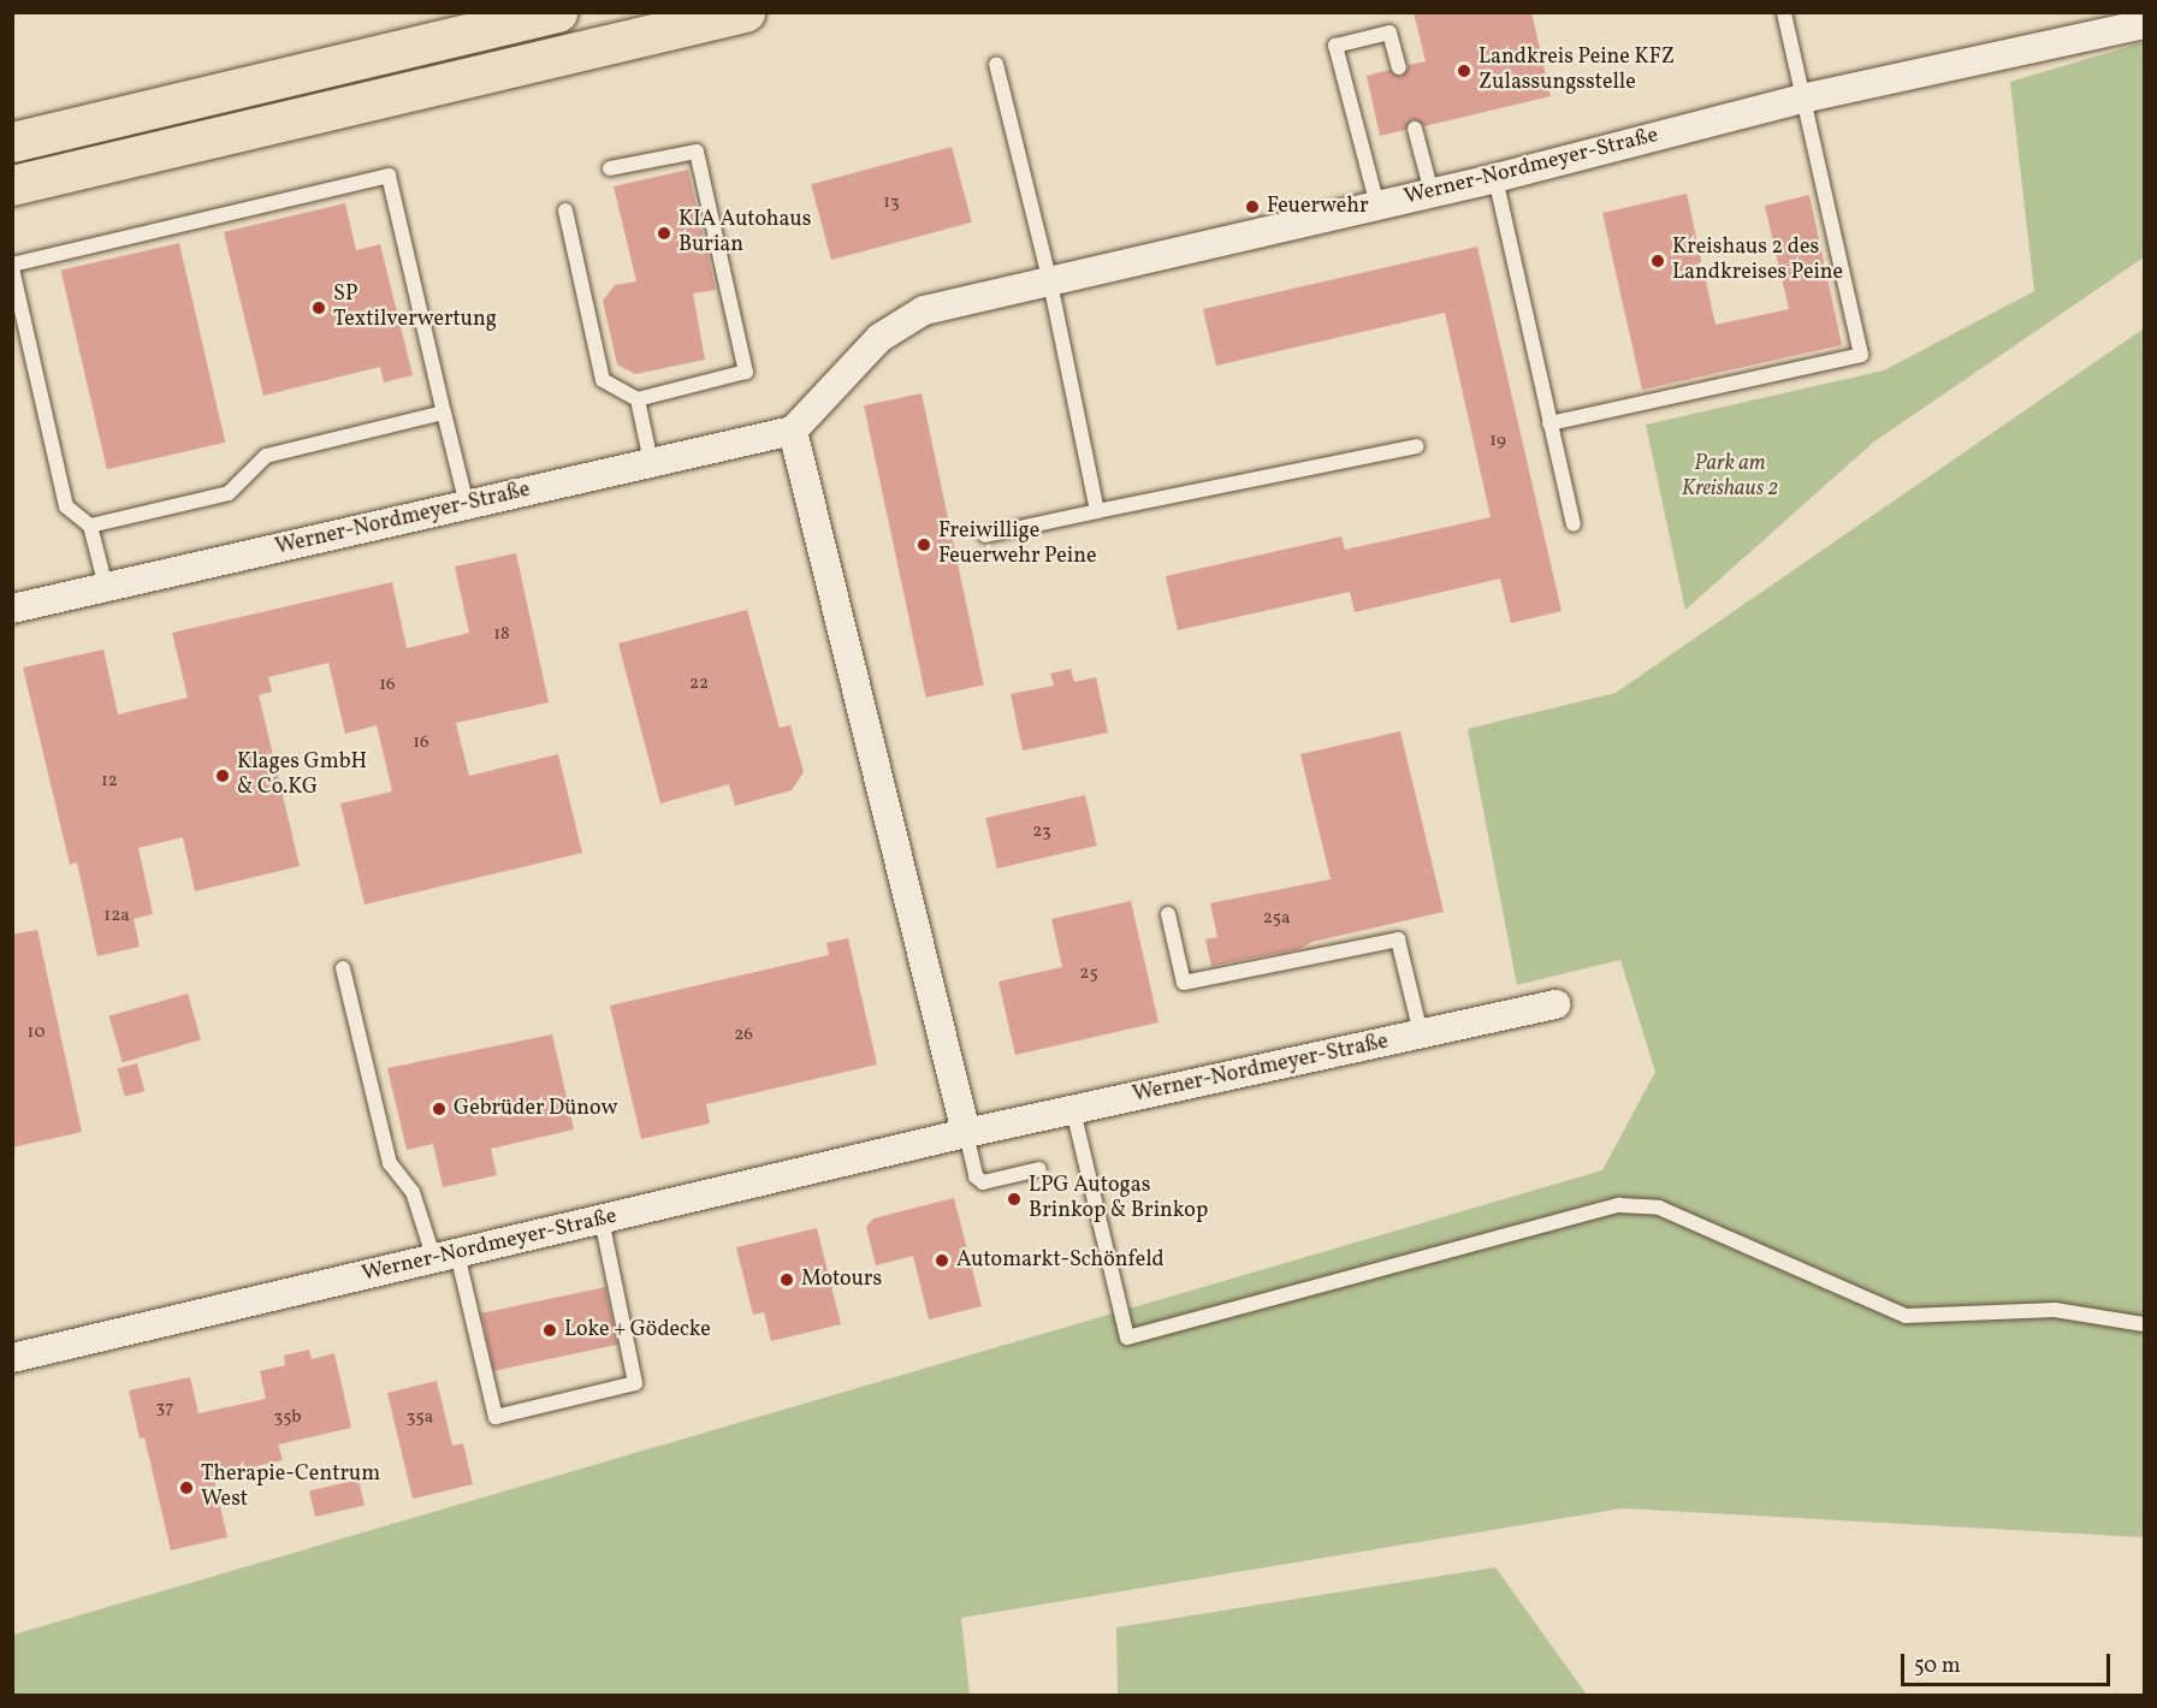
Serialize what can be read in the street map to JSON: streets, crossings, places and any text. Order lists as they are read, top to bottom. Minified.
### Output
{"streets":{"street":["Werner-Nordmeyer-Straße"]},"parks":["Park am Kreishaus 2"],"places":["Landkreis Peine KFZ Zulassungsstelle","Feuerwehr","KIA Autohaus Burian","Kreishaus 2 des Landkreises Peine","SP Textilverwertung","Freiwillige Feuerwehr Peine","Klages GmbH & Co.KG","Gebrüder Dünow","LPG Autogas Brinkop & Brinkop","Automarkt-Schönfeld","Motours","Loke + Gödecke","Therapie-Centrum West"],"house_numbers":["13","19","18","22","16","16","12","23","12a","25a","25","10","26","37","35b","35a"],"scale_bar":"50 m"}
